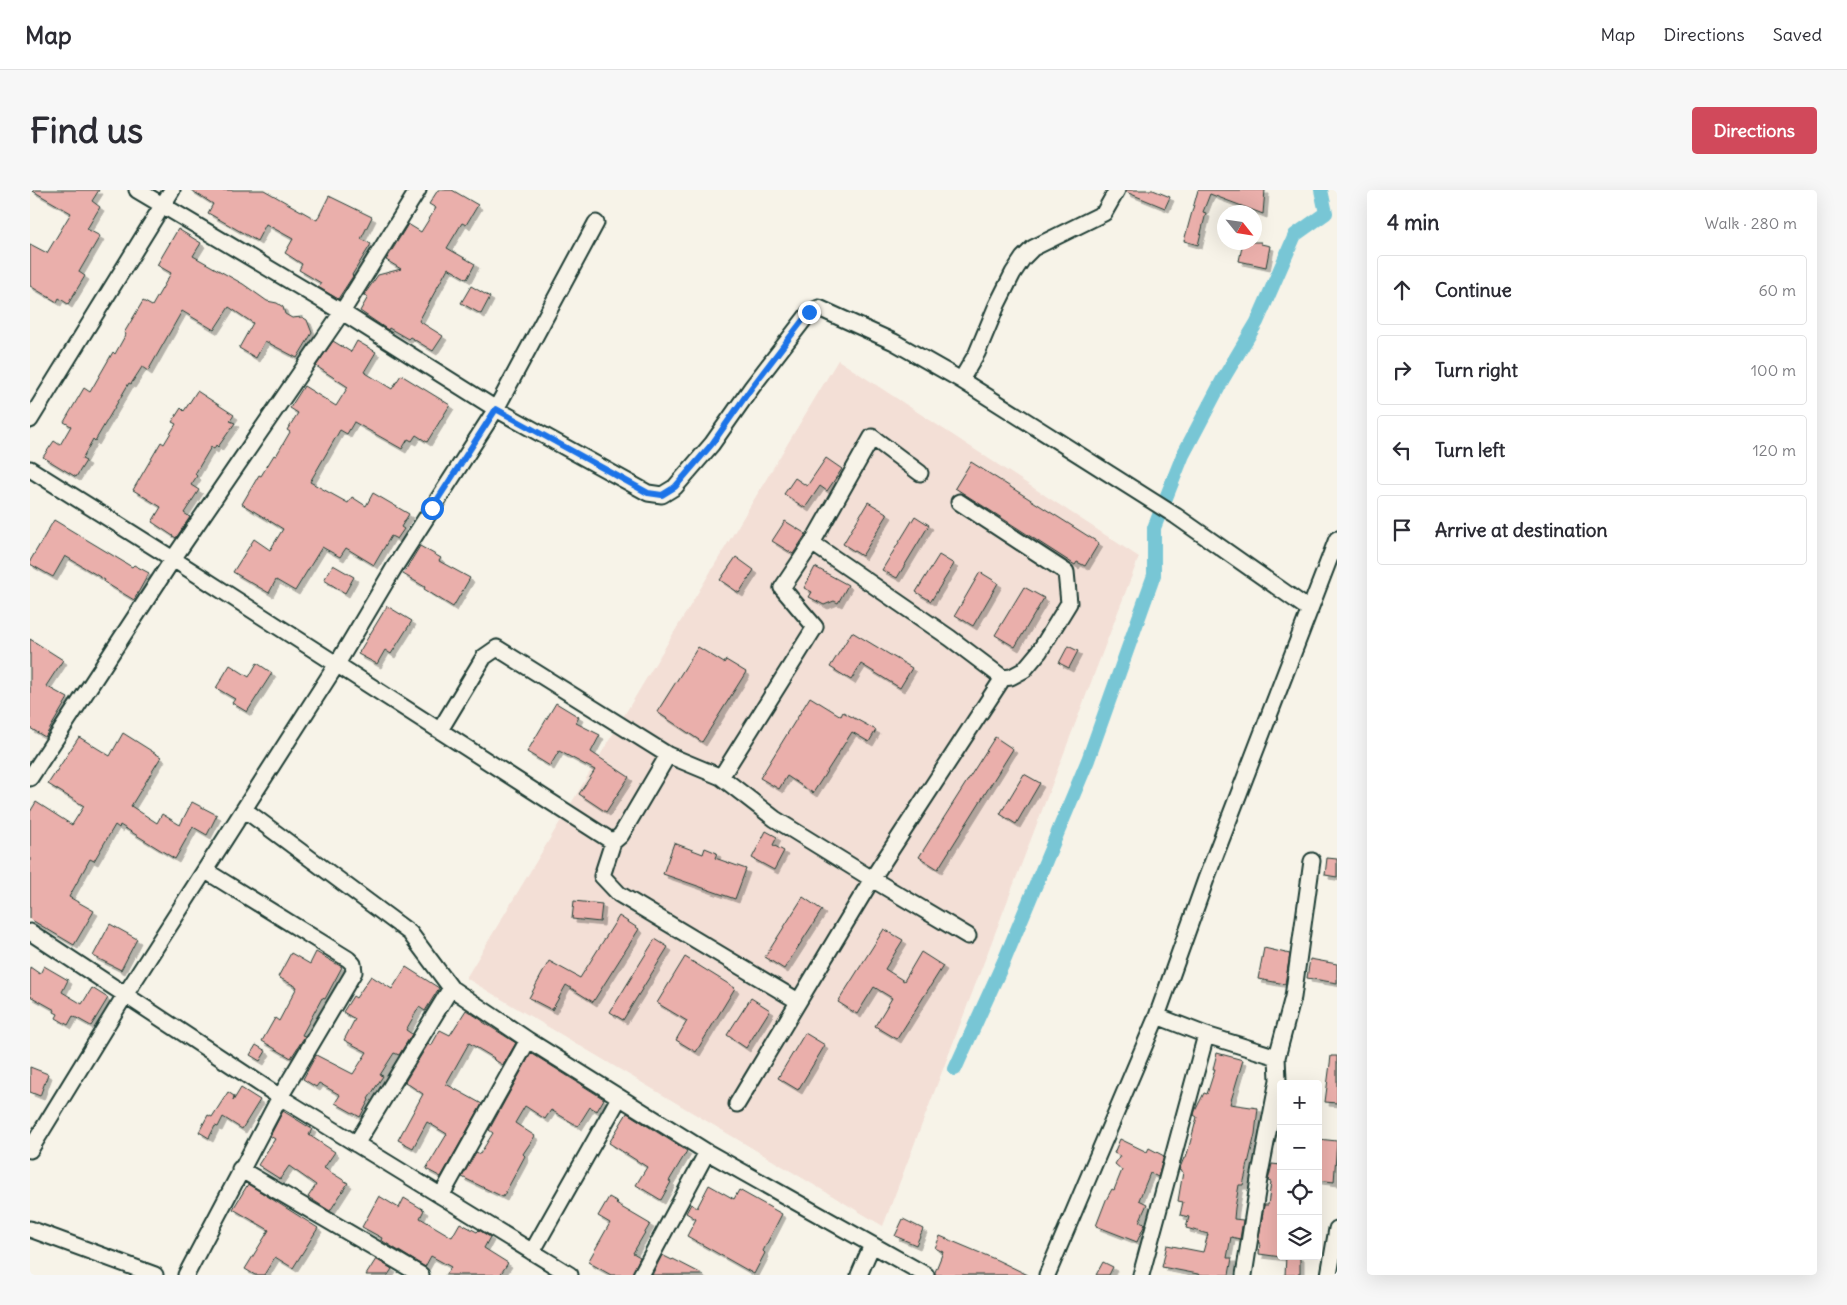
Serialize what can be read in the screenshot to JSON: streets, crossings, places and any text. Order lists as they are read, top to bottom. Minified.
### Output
{"north":"bottom right","page":{"header":"Map","nav":["Map","Directions","Saved"],"buttons":"Directions","title":"Find us","heading":["4 min","Walk · 280 m"],"list":[["Continue","60 m"],["Turn right","100 m"],["Turn left","120 m"],"Arrive at destination"],"map_buttons":["+","−"]}}
